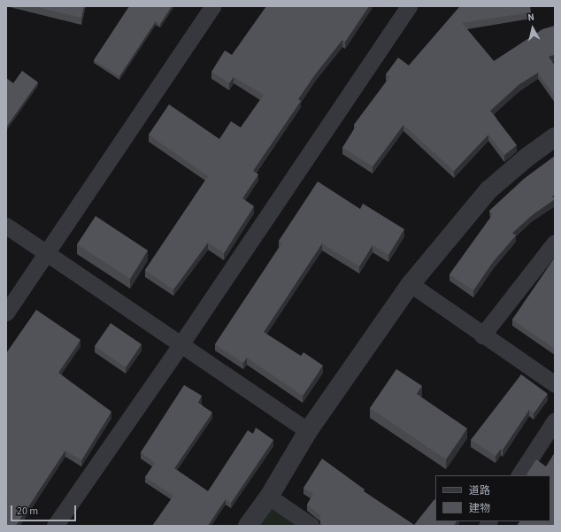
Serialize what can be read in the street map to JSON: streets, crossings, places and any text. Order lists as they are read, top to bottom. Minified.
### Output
{"legend":["道路","建物"],"scale_bar":"20 m","north":"top"}
